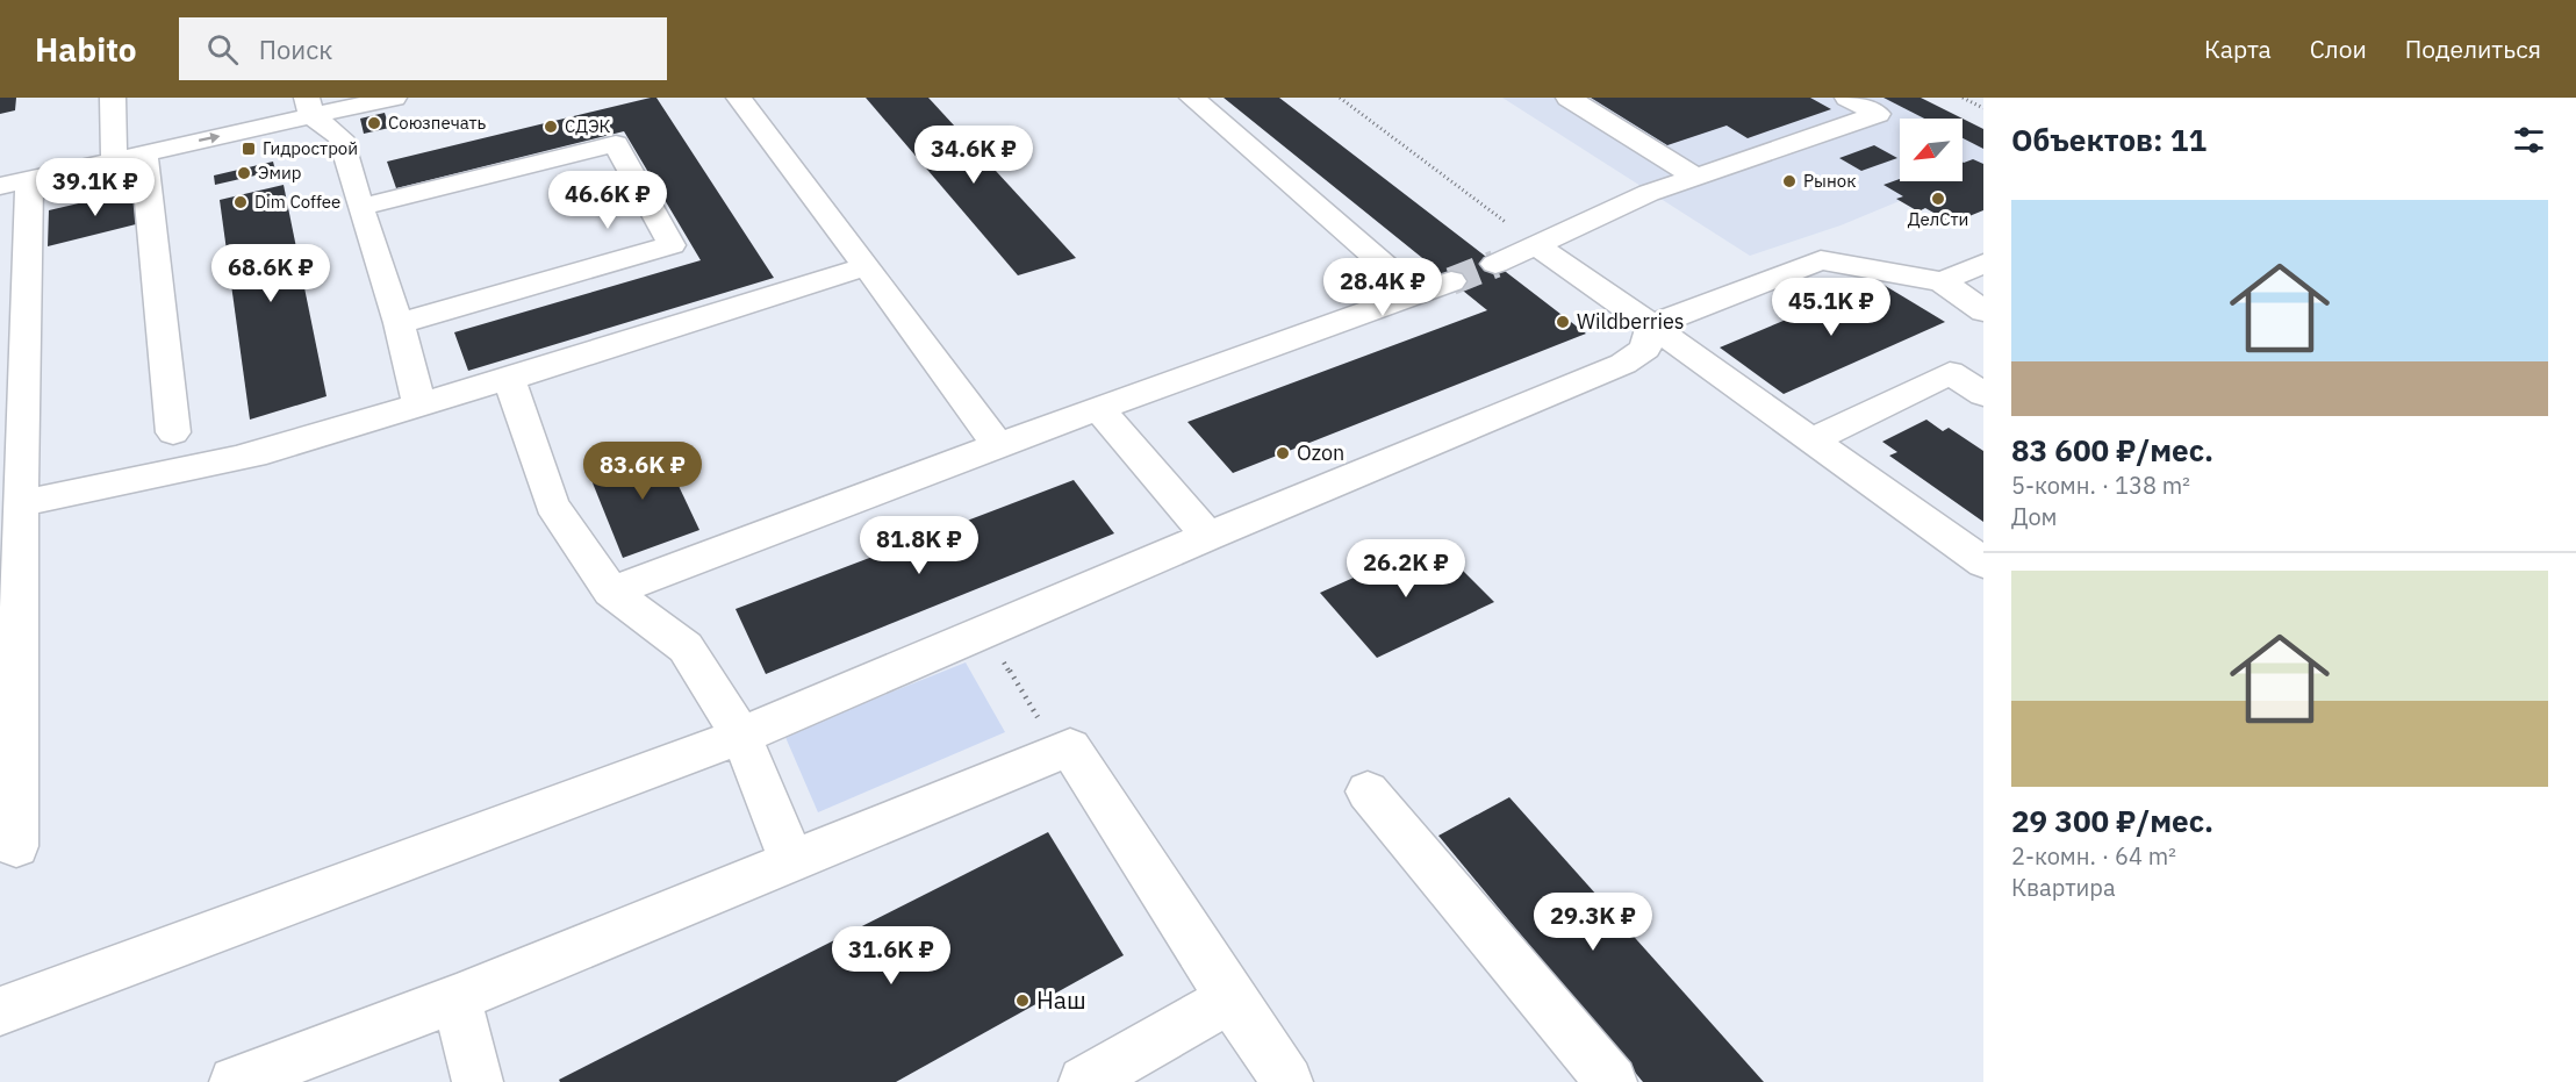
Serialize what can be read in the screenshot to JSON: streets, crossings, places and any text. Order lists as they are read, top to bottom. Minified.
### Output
{"places":{"other":["Союзпечать","СДЭК","Эмир","Рынок","ДелСти","Dim Coffee","Wildberries","Ozon","Наш"],"transit":["Гидрострой"]},"north":"bottom left","page":{"header":"Habito","search":"Поиск","nav":["Карта","Слои","Поделиться"],"heading":"Объектов: 11","price":["34.6K ₽","39.1K ₽","46.6K ₽","68.6K ₽","28.4K ₽","45.1K ₽","83.6K ₽","81.8K ₽","26.2K ₽","29.3K ₽","31.6K ₽"],"list":[{"name":"83 600 ₽/мес.","note":"5-комн. · 138 m² · Дом"},{"name":"29 300 ₽/мес.","note":"2-комн. · 64 m² · Квартира"}]}}
